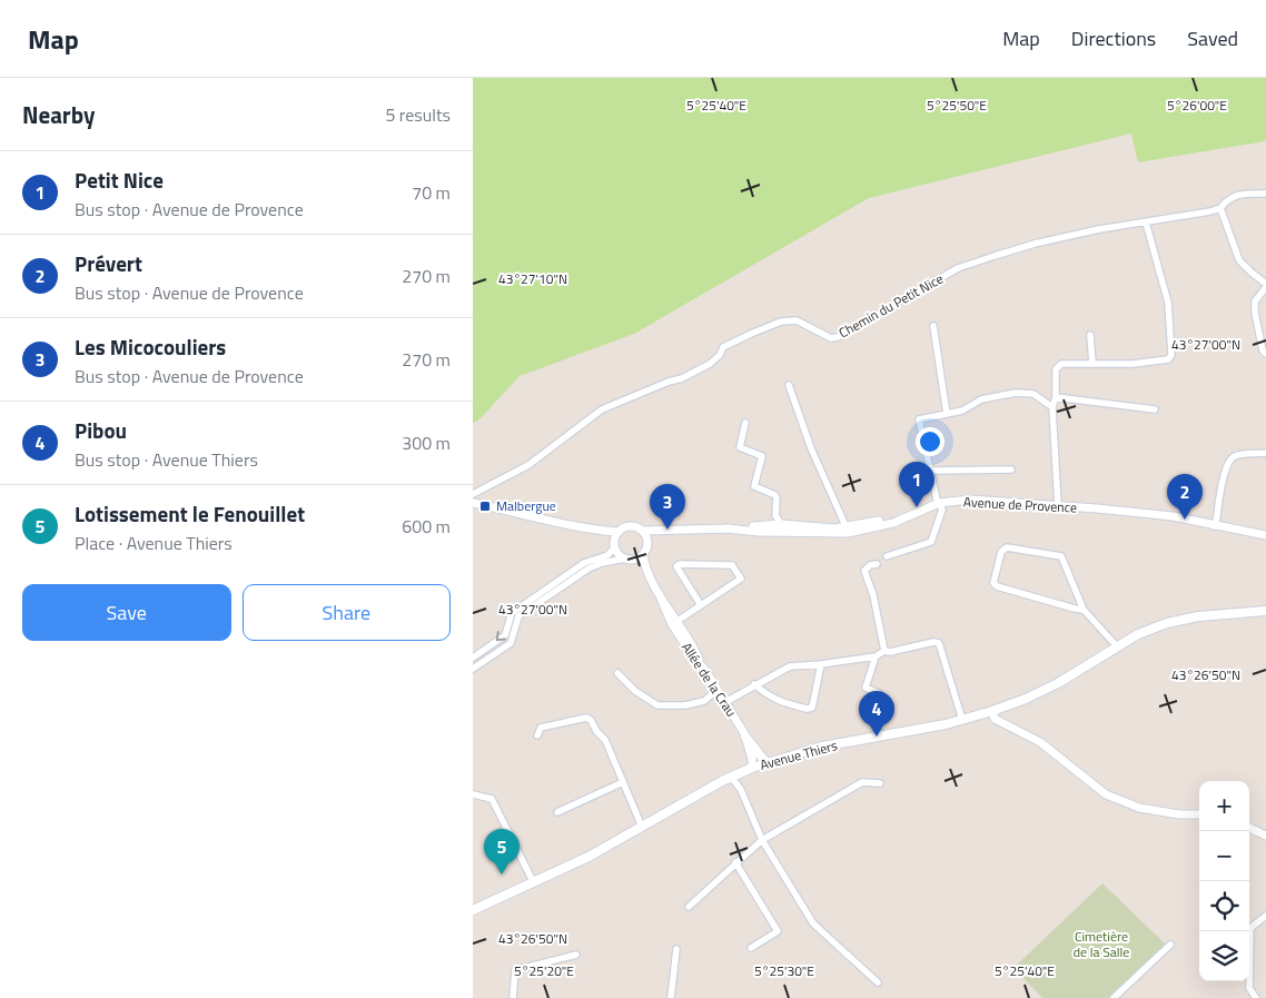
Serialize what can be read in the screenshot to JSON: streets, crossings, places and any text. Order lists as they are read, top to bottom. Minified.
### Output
{"streets":{"main road":["Avenue Thiers"],"street":["Chemin du Petit Nice","Avenue de Provence","Allée de la Crau"]},"crossings":[["Allée de la Crau","Avenue Thiers"]],"parks":["Cimetière de la Salle"],"places":{"transit":["Malbergue"]},"page":{"header":"Map","nav":["Map","Directions","Saved"],"heading":["Nearby","5 results"],"list":[{"mark":"1","name":"Petit Nice","note":"Bus stop · Avenue de Provence","value":"70 m"},{"mark":"2","name":"Prévert","note":"Bus stop · Avenue de Provence","value":"270 m"},{"mark":"3","name":"Les Micocouliers","note":"Bus stop · Avenue de Provence","value":"270 m"},{"mark":"4","name":"Pibou","note":"Bus stop · Avenue Thiers","value":"300 m"},{"mark":"5","name":"Lotissement le Fenouillet","note":"Place · Avenue Thiers","value":"600 m"}],"pins":["1","2","3","4","5"],"buttons":["Save","Share"],"map_buttons":["+","−"]},"coordinates":["5°25'40\"E","5°26'00\"E","5°25'50\"E","43°27'10\"N","43°27'00\"N","43°26'50\"N","5°25'20\"E","5°25'30\"E"]}
